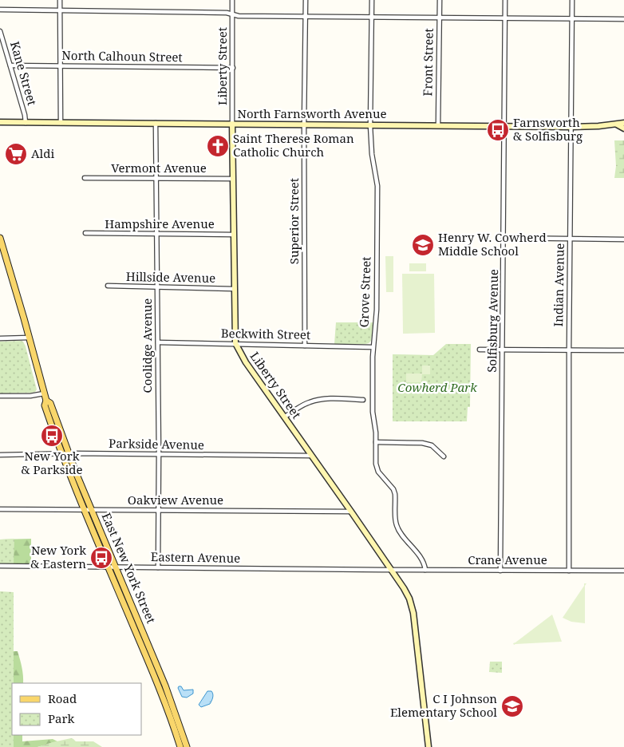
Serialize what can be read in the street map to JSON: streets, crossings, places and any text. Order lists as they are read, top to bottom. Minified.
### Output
{"streets":{"main road":["East New York Street"],"street":["North Calhoun Street","Front Street","Liberty Street","Kane Street","North Farnsworth Avenue","Vermont Avenue","Superior Street","Hampshire Avenue","Hillside Avenue","Indian Avenue","Grove Street","Solfisburg Avenue","Beckwith Street","Coolidge Avenue","Parkside Avenue","Oakview Avenue","Eastern Avenue","Crane Avenue"]},"crossings":[["North Calhoun Street","Liberty Street"],["North Calhoun Street","Kane Street"],["Front Street","North Farnsworth Avenue"],["Liberty Street","North Farnsworth Avenue"],["Liberty Street","Vermont Avenue"],["Liberty Street","Hampshire Avenue"],["Liberty Street","Hillside Avenue"],["Liberty Street","Beckwith Street"],["Liberty Street","Parkside Avenue"],["Liberty Street","Oakview Avenue"],["Liberty Street","Eastern Avenue"],["Liberty Street","Crane Avenue"],["Kane Street","North Farnsworth Avenue"],["North Farnsworth Avenue","Superior Street"],["North Farnsworth Avenue","Indian Avenue"],["North Farnsworth Avenue","Grove Street"],["North Farnsworth Avenue","Solfisburg Avenue"],["North Farnsworth Avenue","Coolidge Avenue"],["Vermont Avenue","Coolidge Avenue"],["Superior Street","Beckwith Street"],["Hampshire Avenue","Coolidge Avenue"],["Hillside Avenue","Coolidge Avenue"],["Indian Avenue","Crane Avenue"],["Grove Street","Beckwith Street"],["Grove Street","Crane Avenue"],["Solfisburg Avenue","Crane Avenue"],["Beckwith Street","Coolidge Avenue"],["Coolidge Avenue","Parkside Avenue"],["Coolidge Avenue","Oakview Avenue"],["Coolidge Avenue","Eastern Avenue"],["Parkside Avenue","East New York Street"],["Oakview Avenue","East New York Street"],["Eastern Avenue","Crane Avenue"],["Eastern Avenue","East New York Street"]],"parks":["Cowherd Park"],"places":{"bus stop":["Farnsworth & Solfisburg","New York & Parkside","New York & Eastern"],"church":["Saint Therese Roman Catholic Church"],"supermarket":["Aldi"],"school or university":["Henry W. Cowherd Middle School","C I Johnson Elementary School"]},"legend":["Road","Park"]}
